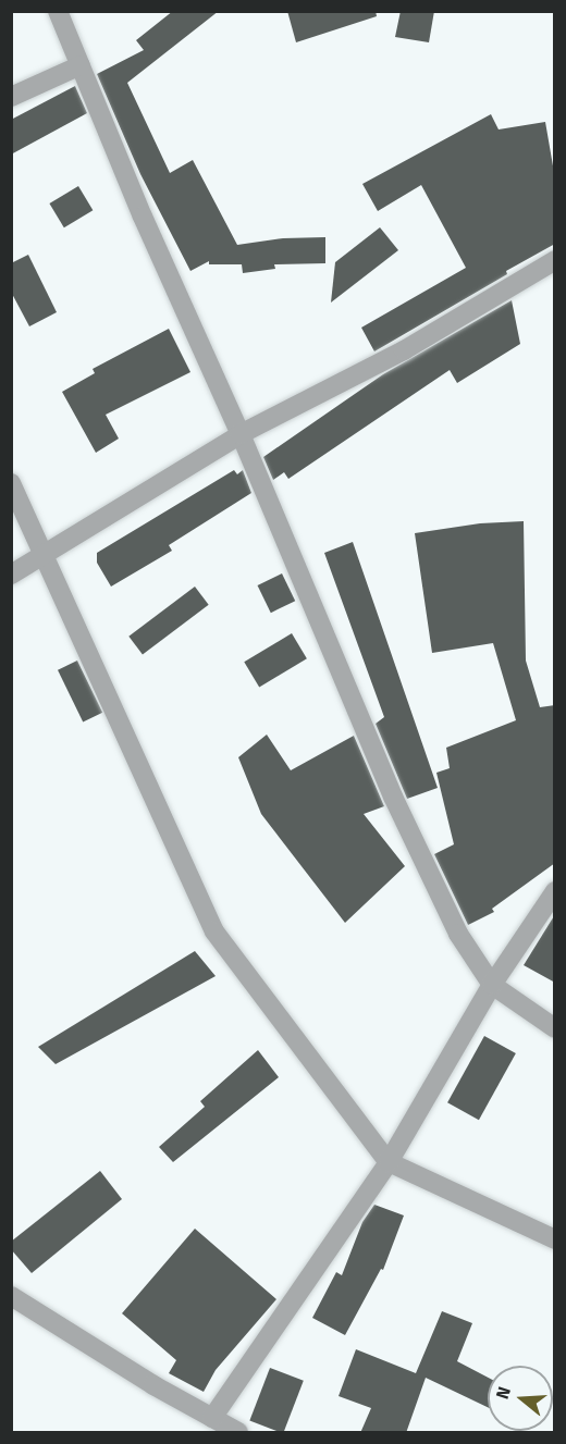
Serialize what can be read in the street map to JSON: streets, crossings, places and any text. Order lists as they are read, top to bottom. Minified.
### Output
{"north":"left"}
